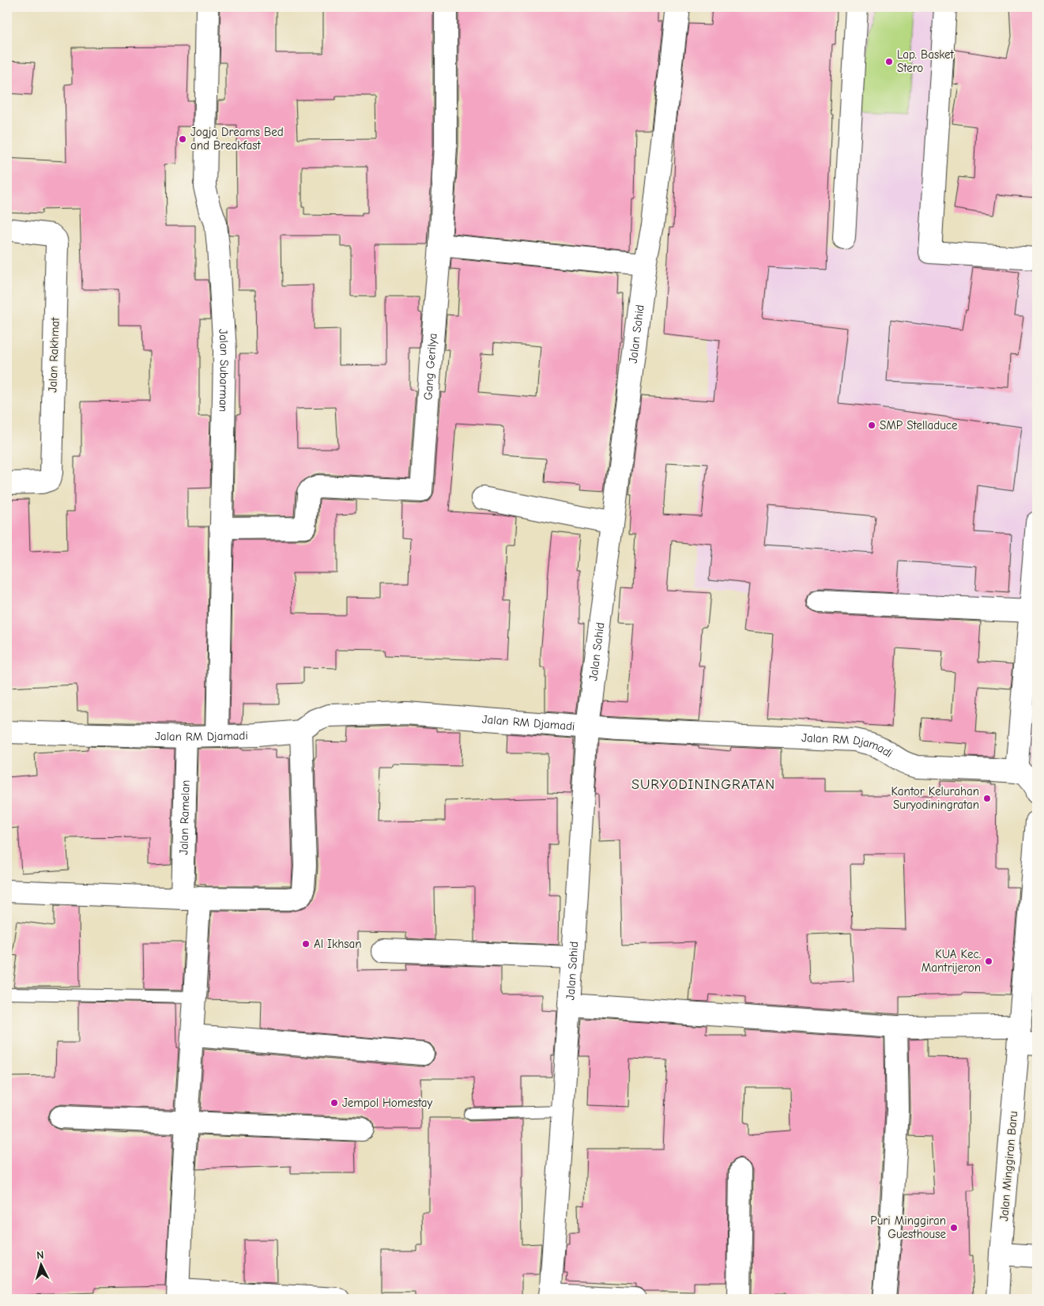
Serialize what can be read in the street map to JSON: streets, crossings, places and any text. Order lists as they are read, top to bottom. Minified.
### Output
{"streets":{"street":["Jalan Sahid","Jalan Rakhmat","Gang Gerilya","Jalan Subarman","Jalan RM Djamadi","Jalan Ramelan","Jalan Minggiran Baru"]},"crossings":[["Jalan Sahid","Jalan RM Djamadi"],["Gang Gerilya","Jalan Subarman"],["Jalan Subarman","Jalan RM Djamadi"],["Jalan RM Djamadi","Jalan Ramelan"]],"districts":["SURYODININGRATAN"],"places":["Lap. Basket Stero","Jogja Dreams Bed and Breakfast","SMP Stelladuce","Kantor Kelurahan Suryodiningratan","Al Ikhsan","KUA Kec. Mantrijeron","Jempol Homestay","Puri Minggiran Guesthouse"],"north":"top"}
